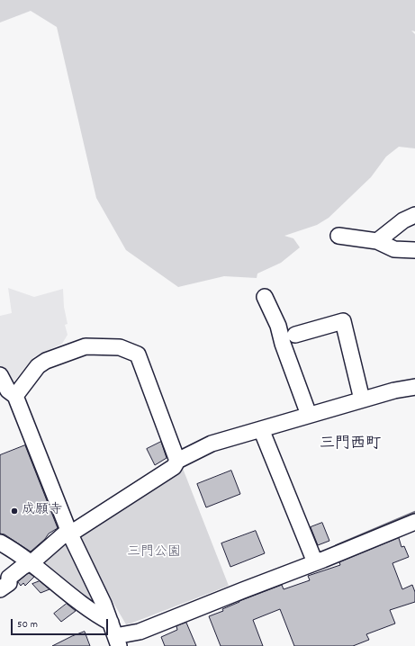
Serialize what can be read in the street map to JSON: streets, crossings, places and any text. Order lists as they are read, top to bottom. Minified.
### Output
{"districts":["三門西町"],"parks":["三門公園"],"places":["成願寺"],"scale_bar":"50 m"}
